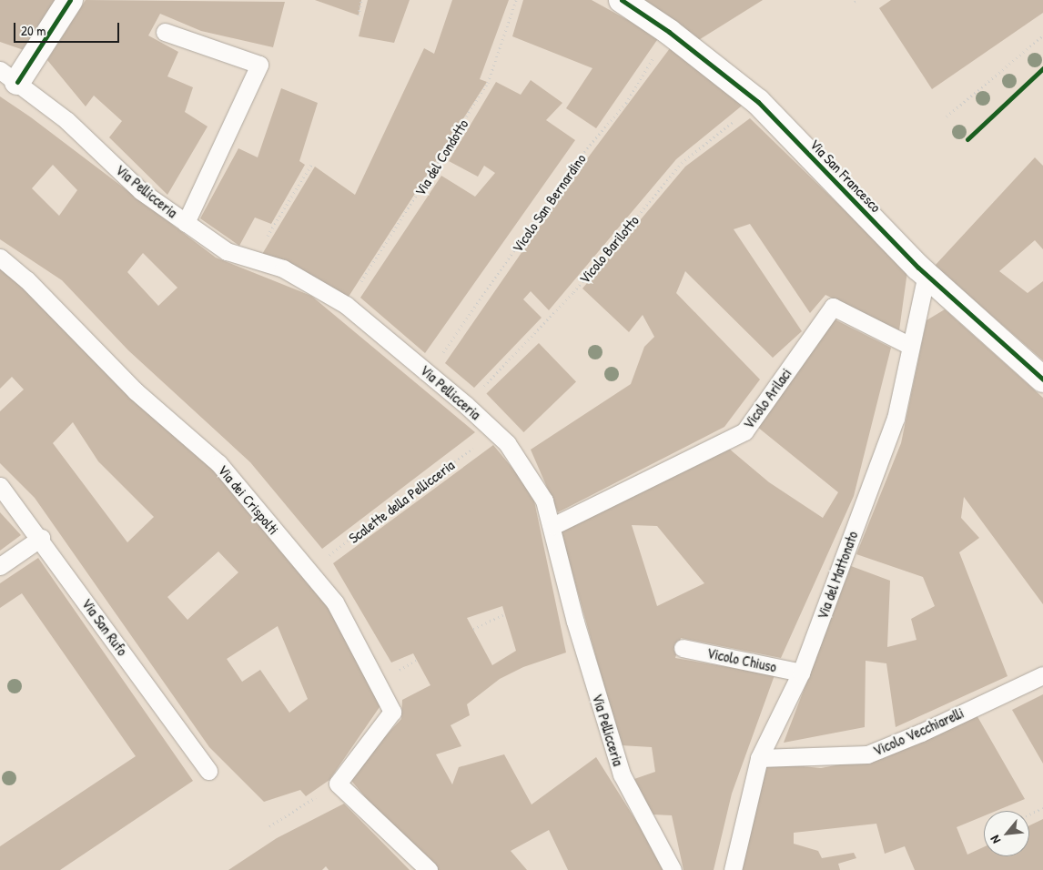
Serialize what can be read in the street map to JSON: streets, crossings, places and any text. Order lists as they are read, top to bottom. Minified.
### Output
{"streets":{"street":["Via San Francesco"],"lane":["Via Pellicceria","Vicolo Arilaci","Via dei Crispolti","Via del Mattonato","Via San Rufo","Vicolo Chiuso","Vicolo Vecchiarelli"],"path":["Via del Condotto","Vicolo San Bernardino","Vicolo Barilotto","Scalette della Pellicceria"]},"crossings":[["Via del Condotto","Via Pellicceria"],["Via San Francesco","Vicolo San Bernardino"],["Via San Francesco","Vicolo Barilotto"],["Via San Francesco","Via del Mattonato"],["Via Pellicceria","Vicolo San Bernardino"],["Via Pellicceria","Vicolo Barilotto"],["Via Pellicceria","Vicolo Arilaci"],["Via Pellicceria","Scalette della Pellicceria"],["Vicolo Arilaci","Via del Mattonato"],["Via dei Crispolti","Scalette della Pellicceria"],["Via del Mattonato","Vicolo Chiuso"],["Via del Mattonato","Vicolo Vecchiarelli"]],"scale_bar":"20 m","north":"bottom left"}
